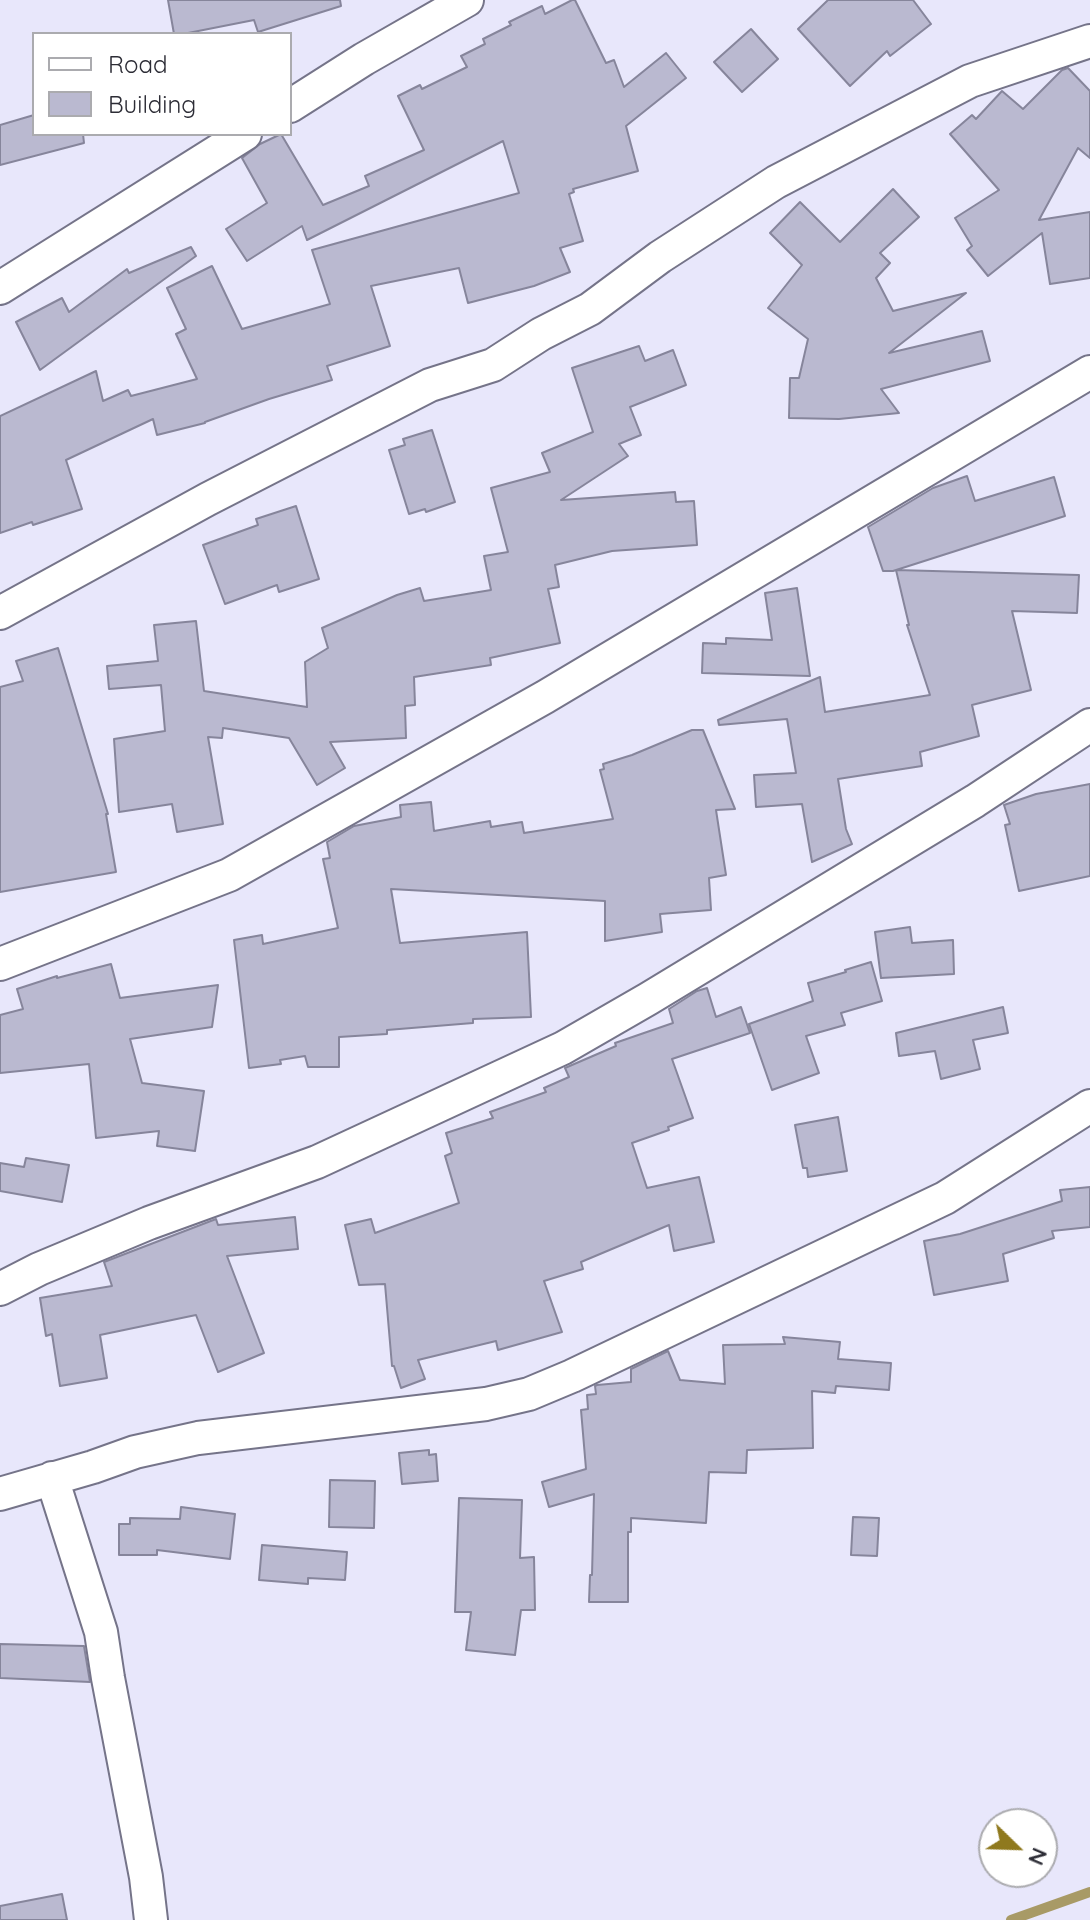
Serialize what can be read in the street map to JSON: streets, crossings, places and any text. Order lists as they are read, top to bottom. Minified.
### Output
{"legend":["Road","Building"],"north":"bottom right"}
